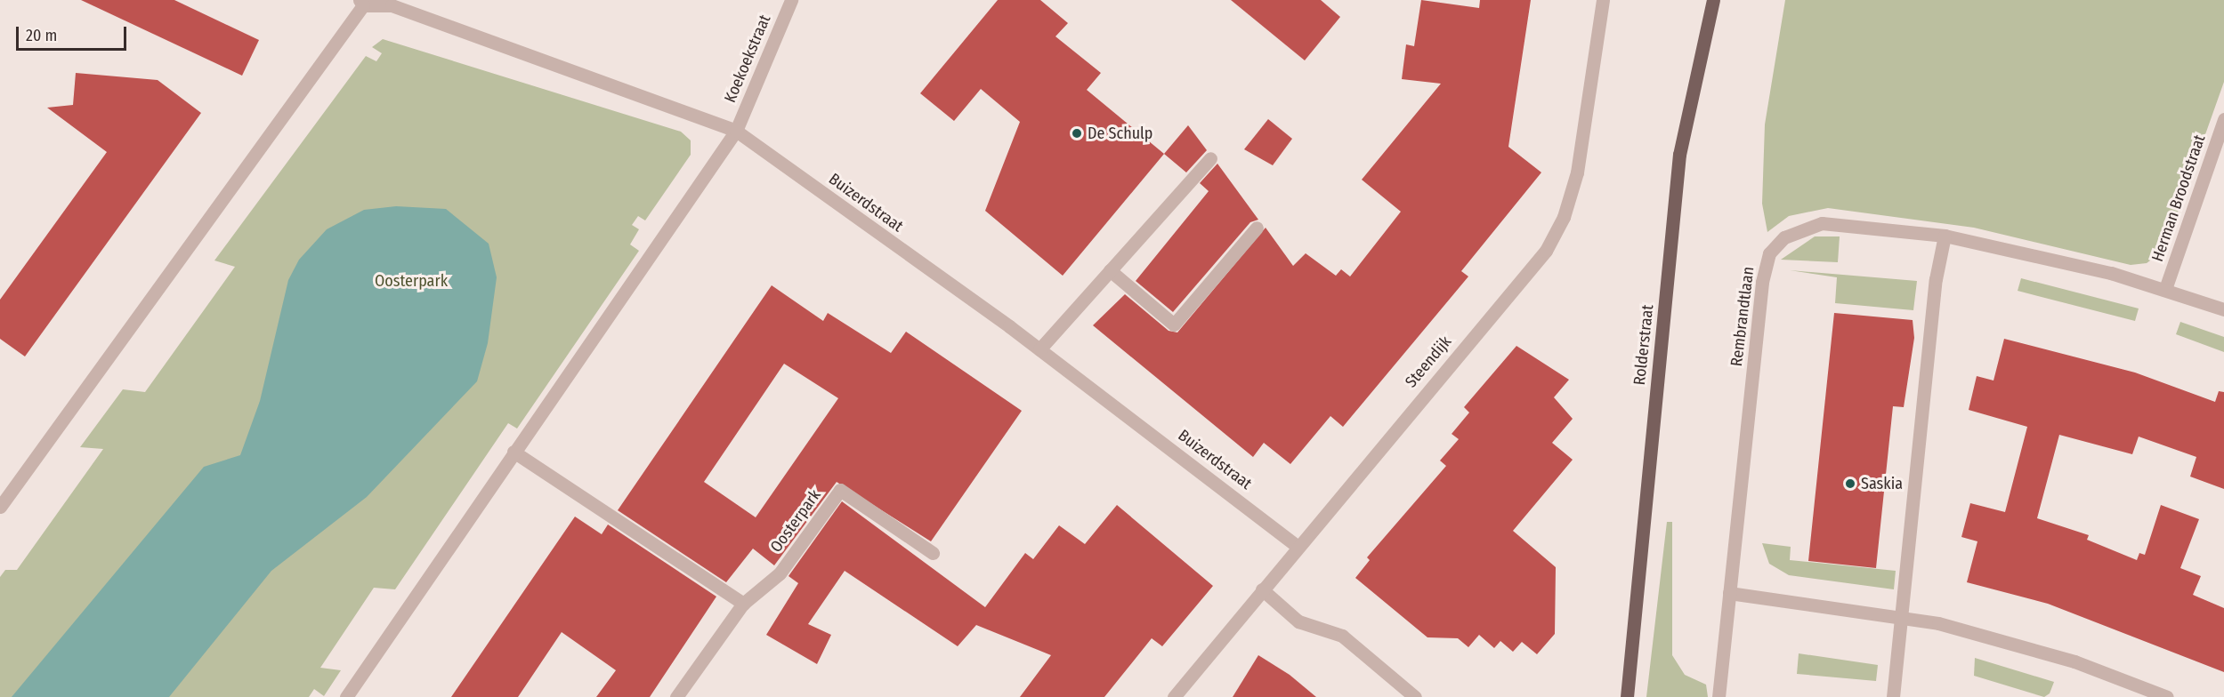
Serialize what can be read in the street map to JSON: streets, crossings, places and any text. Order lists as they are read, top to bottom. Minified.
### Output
{"streets":{"main road":["Rolderstraat"],"street":["Koekoekstraat","Herman Broodstraat","Buizerdstraat","Rembrandtlaan","Steendijk","Oosterpark"]},"crossings":[["Koekoekstraat","Buizerdstraat"],["Herman Broodstraat","Rembrandtlaan"],["Buizerdstraat","Steendijk"]],"parks":["Oosterpark"],"places":["De Schulp","Saskia"],"scale_bar":"20 m"}
